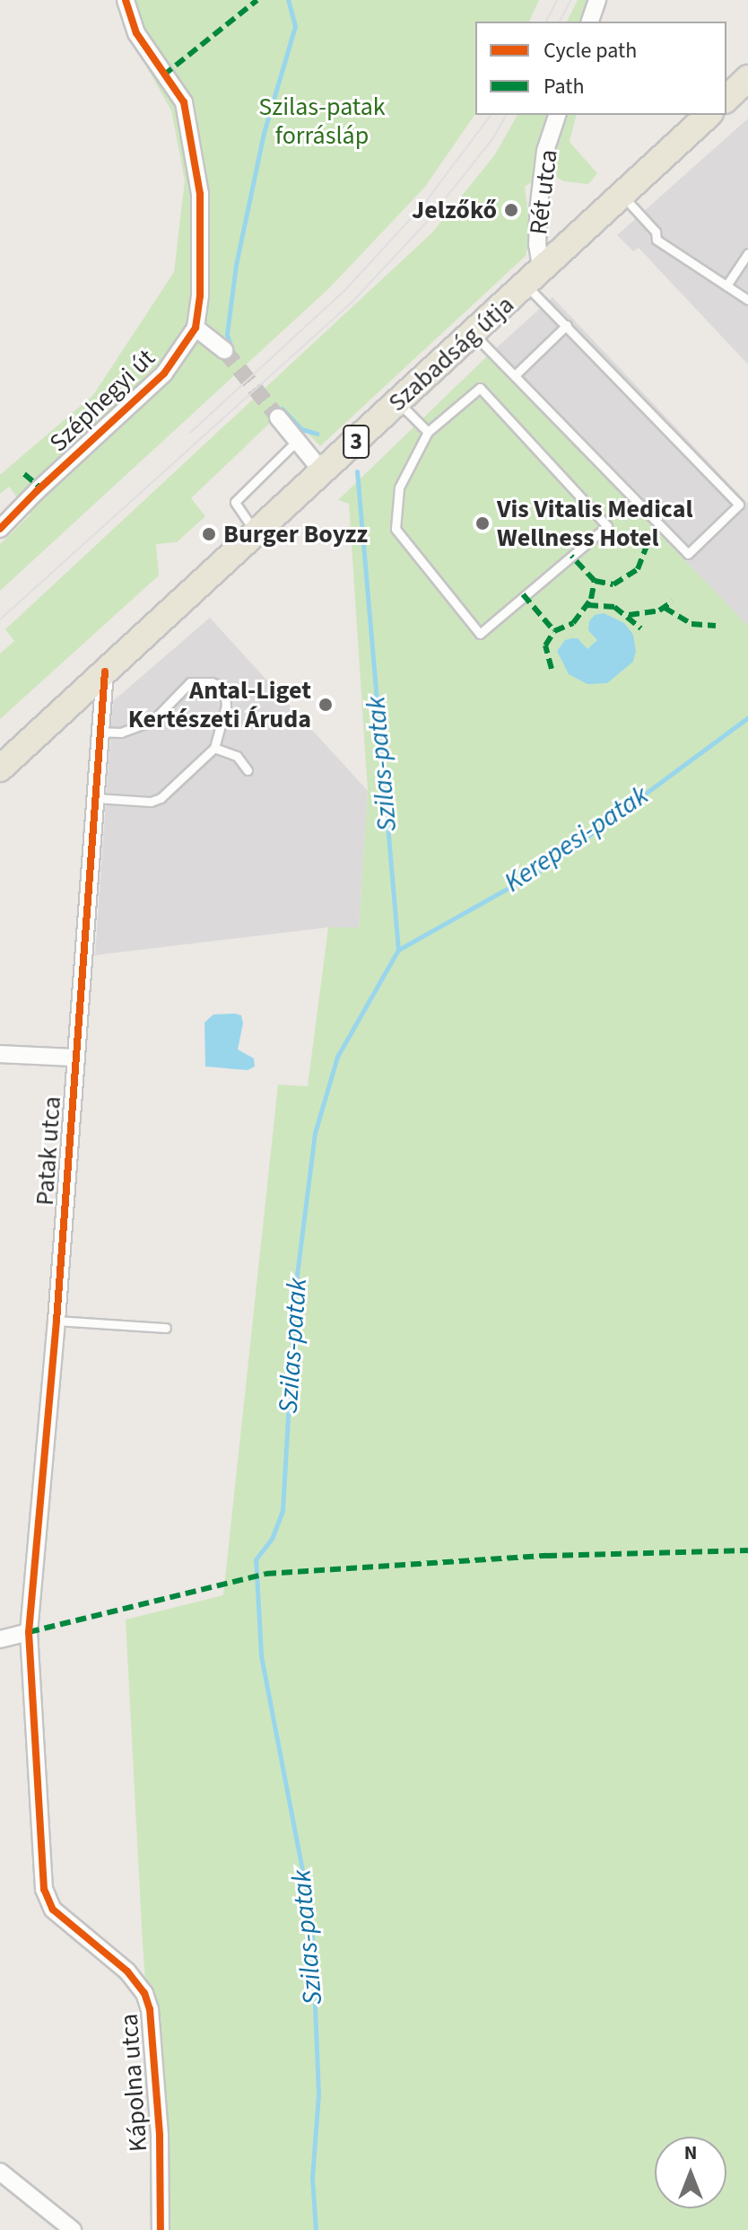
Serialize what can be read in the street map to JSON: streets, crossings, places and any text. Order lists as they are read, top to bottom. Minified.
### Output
{"streets":{"main road":["Szabadság útja","3"],"street":["Rét utca","Széphegyi út","Patak utca","Kápolna utca"]},"crossings":[["Rét utca","Szabadság útja"],["Szabadság útja","Patak utca"],["Patak utca","Kápolna utca"]],"water":["Szilas-patak","Kerepesi-patak"],"parks":["Szilas-patak forrásláp"],"places":["Jelzőkő","Vis Vitalis Medical Wellness Hotel","Burger Boyzz","Antal-Liget Kertészeti Áruda"],"legend":["Cycle path","Path"],"north":"top"}
